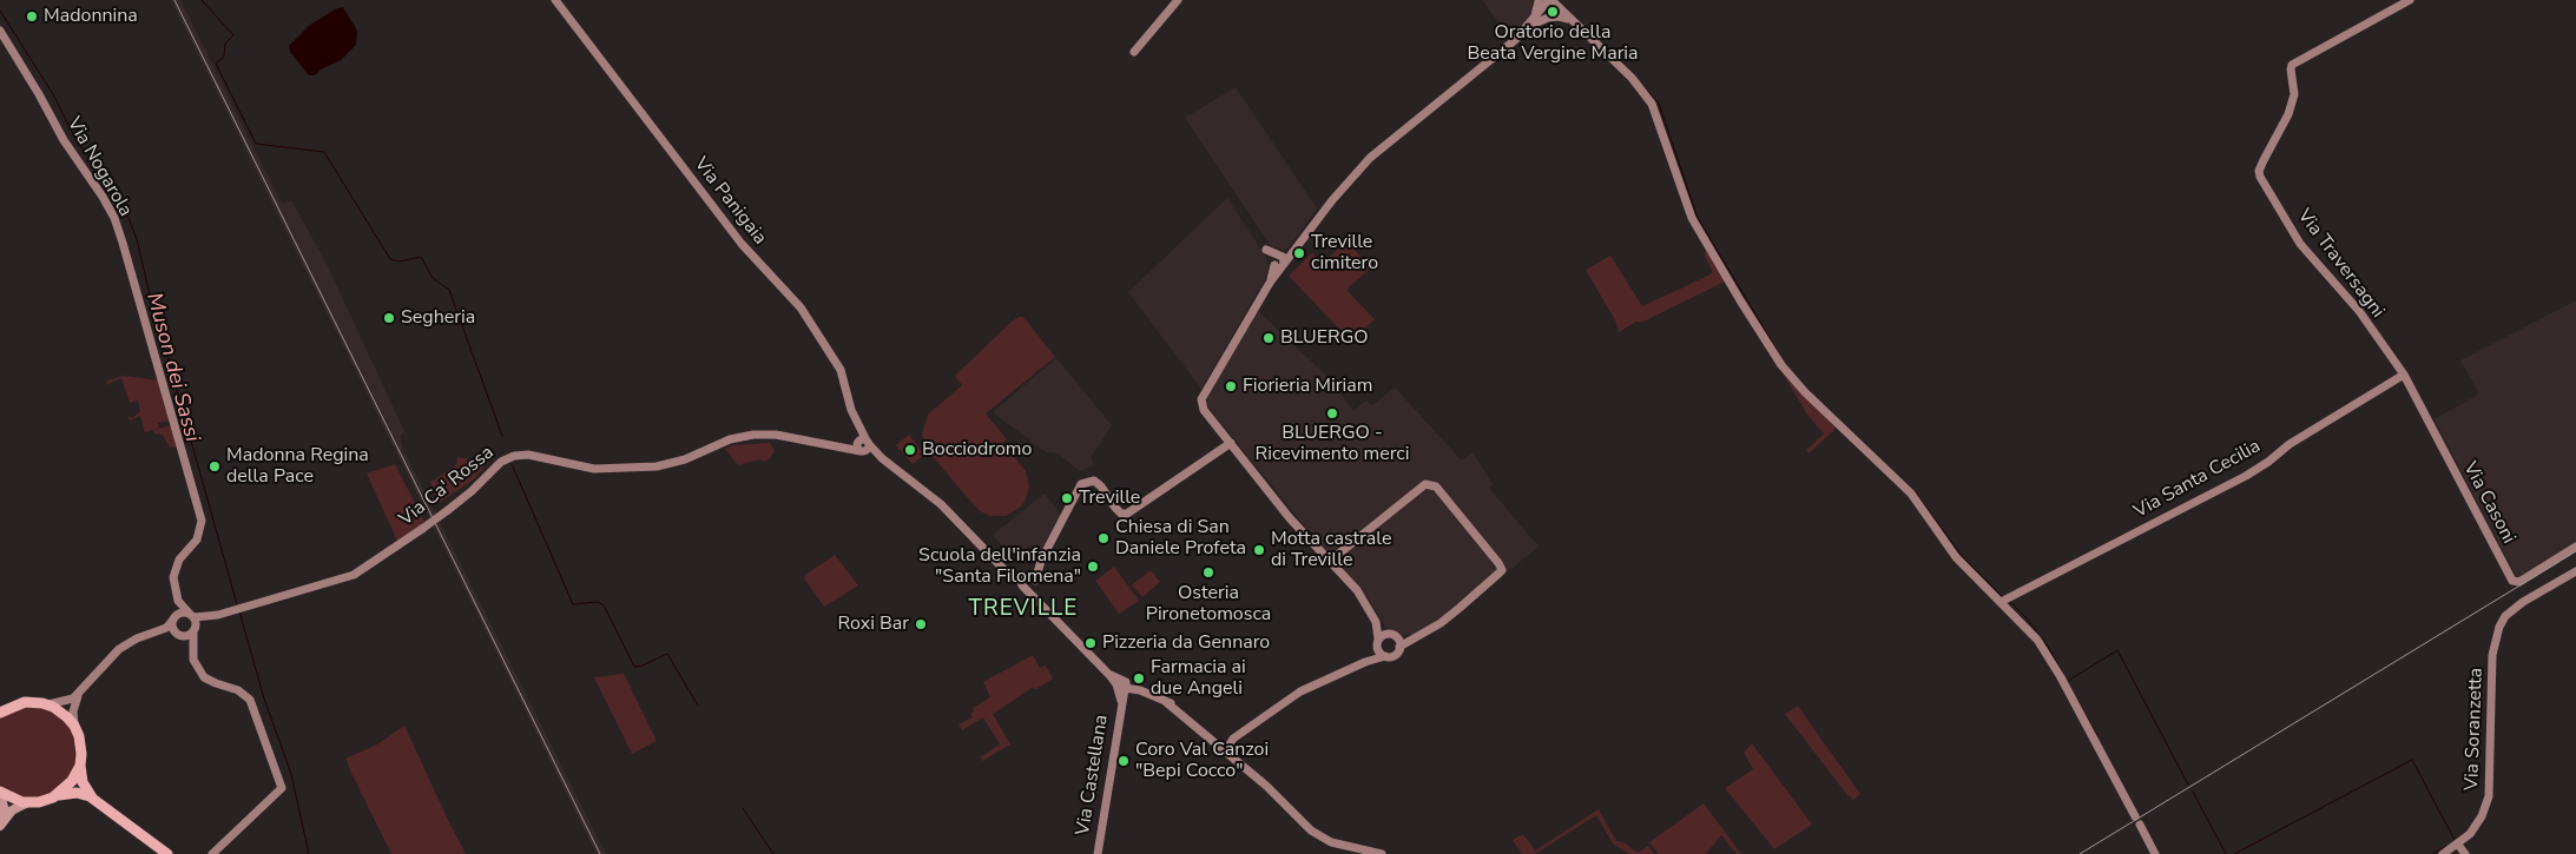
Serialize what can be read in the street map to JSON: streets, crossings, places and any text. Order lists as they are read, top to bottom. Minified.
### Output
{"streets":{"street":["Via Nogarola","Via Panigaia","Via Traversagni","Via Santa Cecilia","Via Ca' Rossa","Via Casoni","Via Soranzetta","Via Castellana"]},"crossings":[["Via Panigaia","Via Ca' Rossa"],["Via Traversagni","Via Santa Cecilia"],["Via Traversagni","Via Casoni"],["Via Santa Cecilia","Via Casoni"]],"districts":["TREVILLE"],"water":["Muson dei Sassi"],"places":["Oratorio della Beata Vergine Maria","Madonnina","Treville cimitero","Segheria","BLUERGO","Fiorieria Miriam","BLUERGO - Ricevimento merci","Bocciodromo","Madonna Regina della Pace","Treville","Chiesa di San Daniele Profeta","Motta castrale di Treville","Scuola dell'infanzia \"Santa Filomena\"","Osteria Pironetomosca","Roxi Bar","Pizzeria da Gennaro","Farmacia ai due Angeli","Coro Val Canzoi \"Bepi Cocco\""]}
